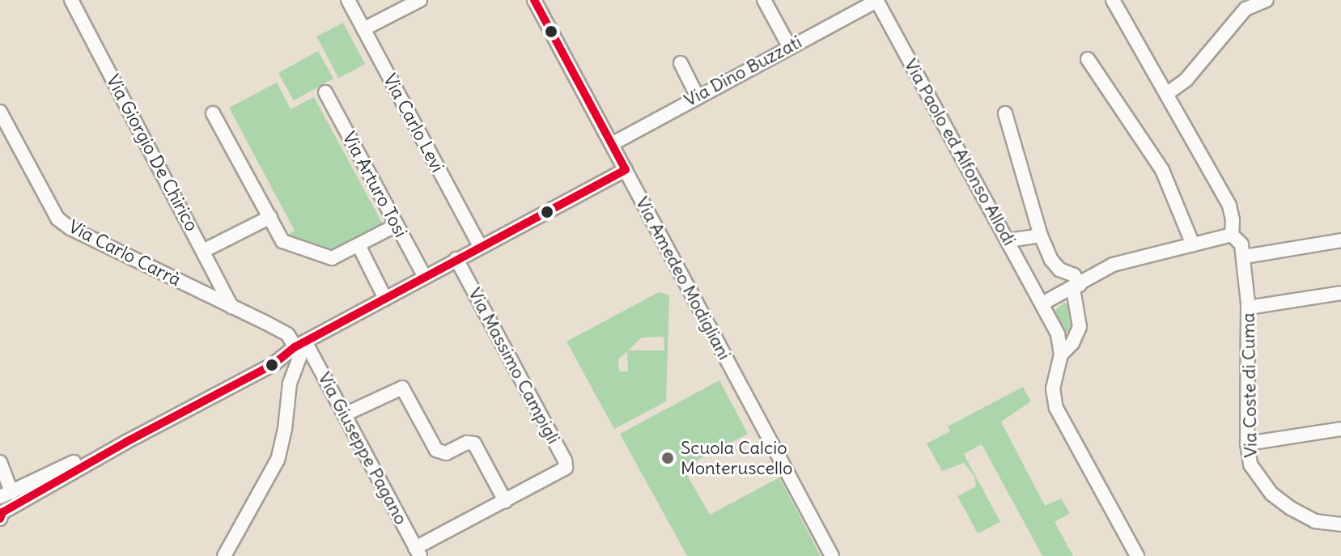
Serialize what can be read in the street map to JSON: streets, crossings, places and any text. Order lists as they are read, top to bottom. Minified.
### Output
{"streets":{"street":["Via Dino Buzzati","Via Carlo Levi","Via Paolo ed Alfonso Allodi","Via Giorgio De Chirico","Via Arturo Tosi","Via Carlo Carrà","Via Amedeo Modigliani","Via Massimo Campigli","Via Coste di Cuma","Via Giuseppe Pagano"]},"crossings":[["Via Dino Buzzati","Via Paolo ed Alfonso Allodi"],["Via Dino Buzzati","Via Amedeo Modigliani"],["Via Giorgio De Chirico","Via Carlo Carrà"],["Via Carlo Carrà","Via Giuseppe Pagano"]],"places":["Scuola Calcio Monteruscello"]}
